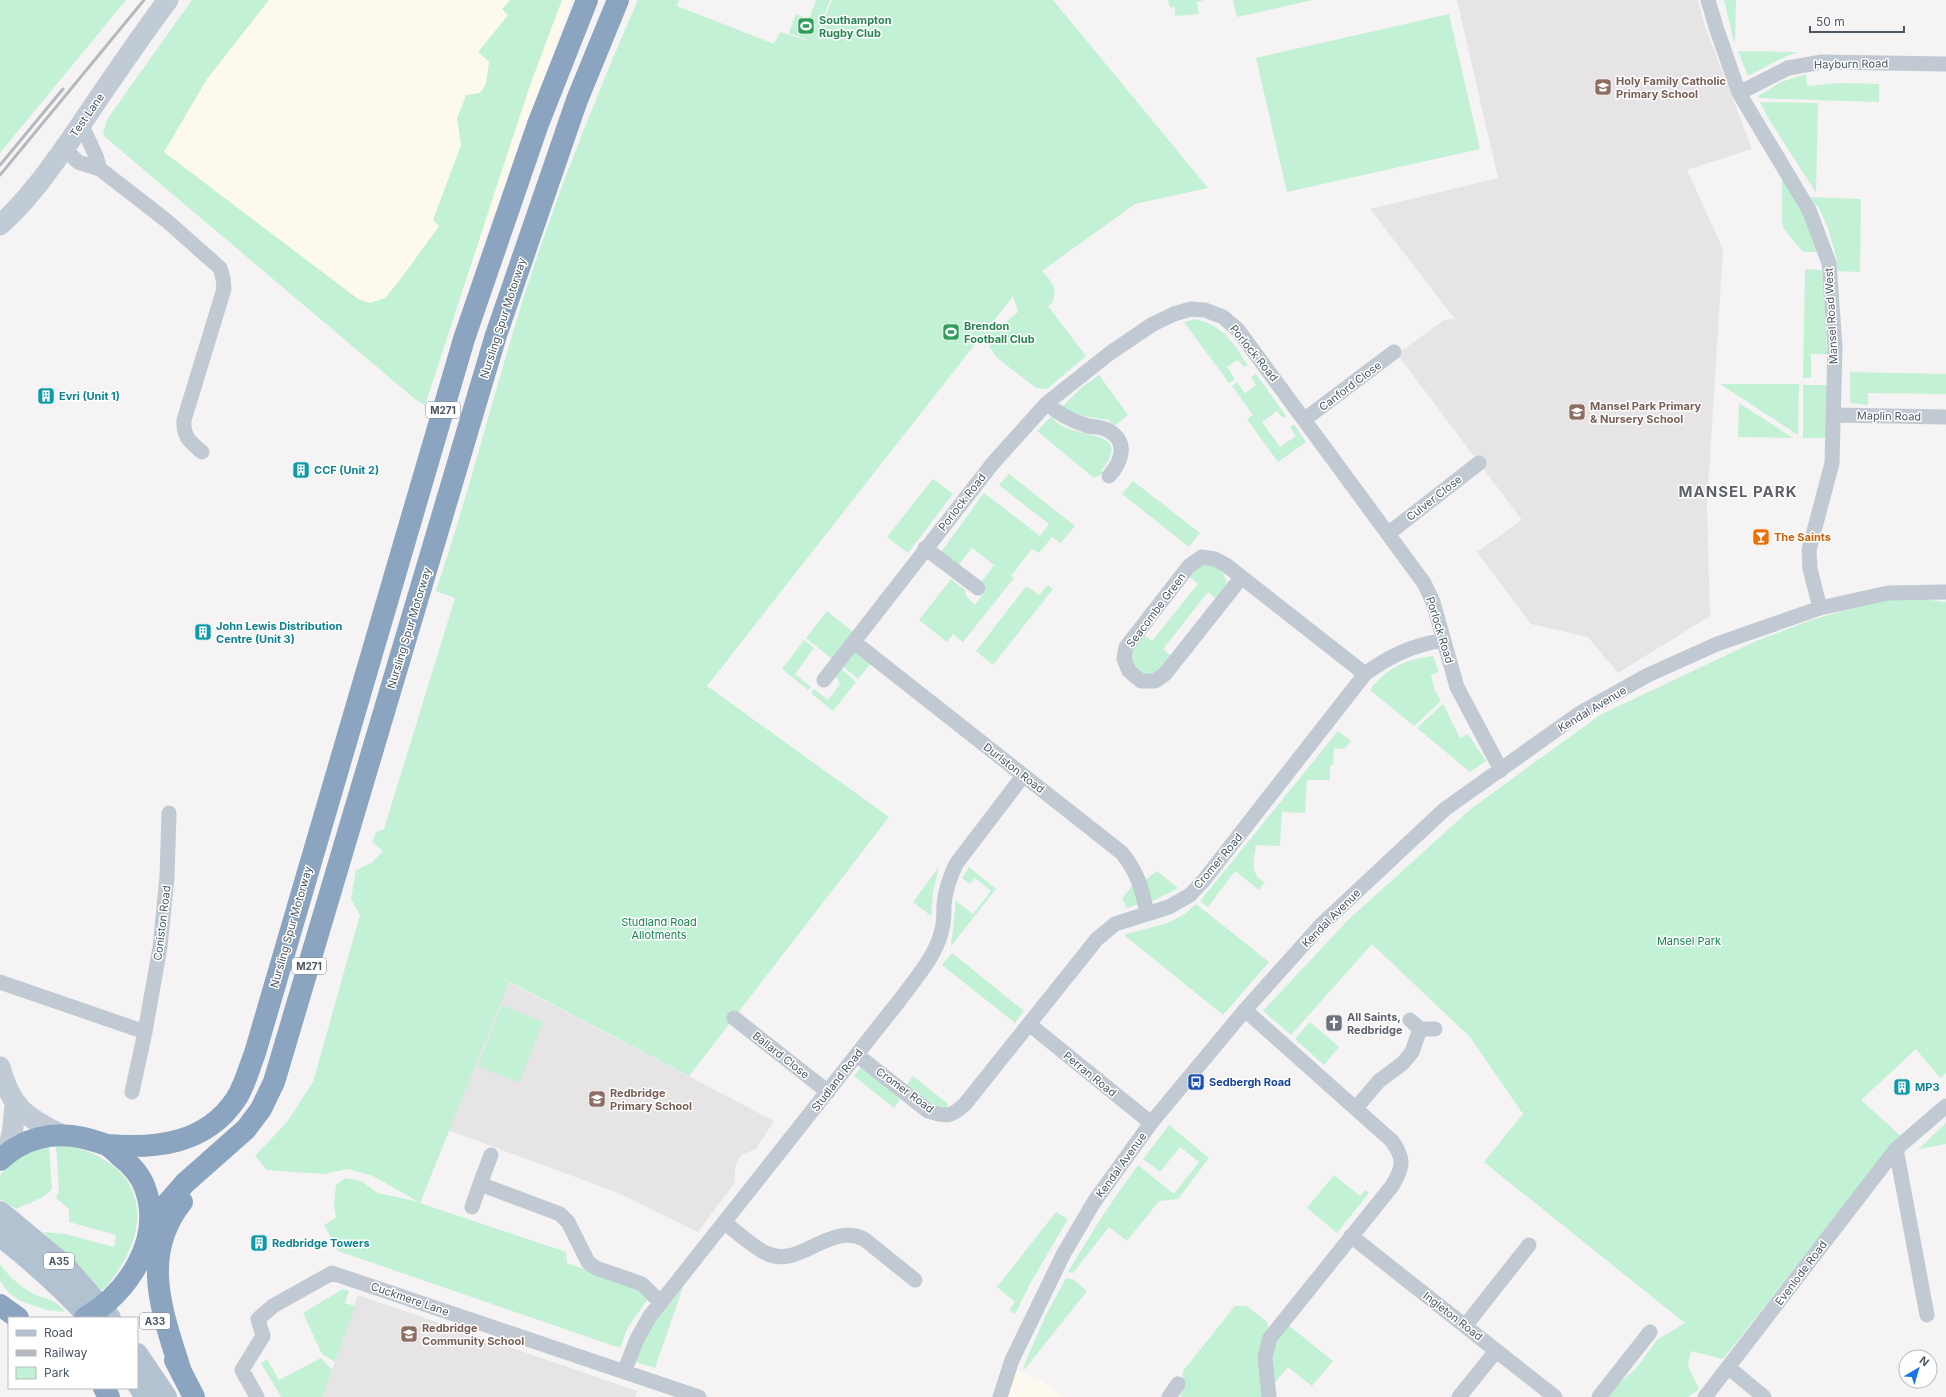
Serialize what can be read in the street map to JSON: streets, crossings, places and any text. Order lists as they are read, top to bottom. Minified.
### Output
{"streets":{"highway":["Nursling Spur Motorway","M271","A33"],"main road":["A35"],"street":["Hayburn Road","Test Lane","Mansel Road West","Porlock Road","Canford Close","Maplin Road","Culver Close","Seacombe Green","Kendal Avenue","Durlston Road","Cromer Road","Coniston Road","Ballard Close","Perran Road","Studland Road","Evenlode Road","Cuckmere Lane","Ingleton Road"]},"crossings":[["Hayburn Road","Mansel Road West"],["Mansel Road West","Maplin Road"],["Mansel Road West","Kendal Avenue"],["Nursling Spur Motorway","M271"],["Porlock Road","Canford Close"],["Porlock Road","Culver Close"],["Porlock Road","Kendal Avenue"],["Porlock Road","Durlston Road"],["Porlock Road","Cromer Road"],["M271","A33"],["Seacombe Green","Cromer Road"],["Kendal Avenue","Perran Road"],["Durlston Road","Cromer Road"],["Durlston Road","Studland Road"],["Cromer Road","Perran Road"],["Cromer Road","Studland Road"],["Ballard Close","Studland Road"],["Studland Road","Cuckmere Lane"]],"districts":["MANSEL PARK"],"parks":["Studland Road Allotments","Mansel Park"],"places":{"sports":["Southampton Rugby Club","Brendon Football Club"],"school or university":["Holy Family Catholic Primary School","Mansel Park Primary & Nursery School","Redbridge Primary School","Redbridge Community School"],"building":["Evri (Unit 1)","CCF (Unit 2)","John Lewis Distribution Centre (Unit 3)","MP3","Redbridge Towers"],"bar":["The Saints"],"church":["All Saints, Redbridge"],"bus stop":["Sedbergh Road"]},"legend":["Road","Railway","Park"],"scale_bar":"50 m","north":"top right"}
